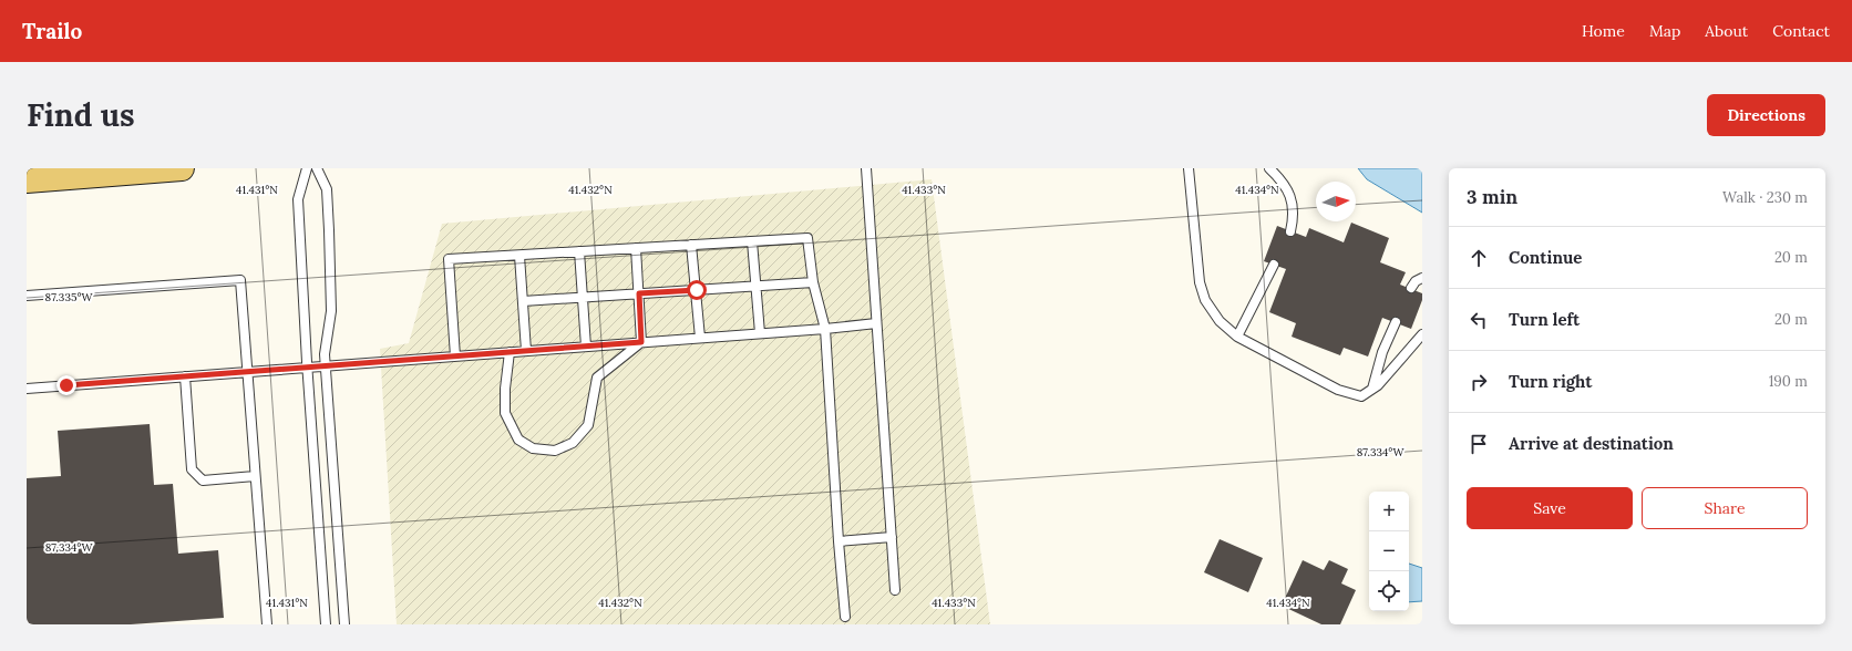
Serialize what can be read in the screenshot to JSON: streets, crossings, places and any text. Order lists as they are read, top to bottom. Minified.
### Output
{"north":"right","page":{"header":"Trailo","nav":["Home","Map","About","Contact"],"buttons":["Directions",["Save","Share"]],"title":"Find us","heading":["3 min","Walk · 230 m"],"list":[["Continue","20 m"],["Turn left","20 m"],["Turn right","190 m"],"Arrive at destination"],"map_buttons":["+","−"]},"coordinates":["41.431°N","41.432°N","41.433°N","41.434°N","87.335°W","87.334°W"]}
